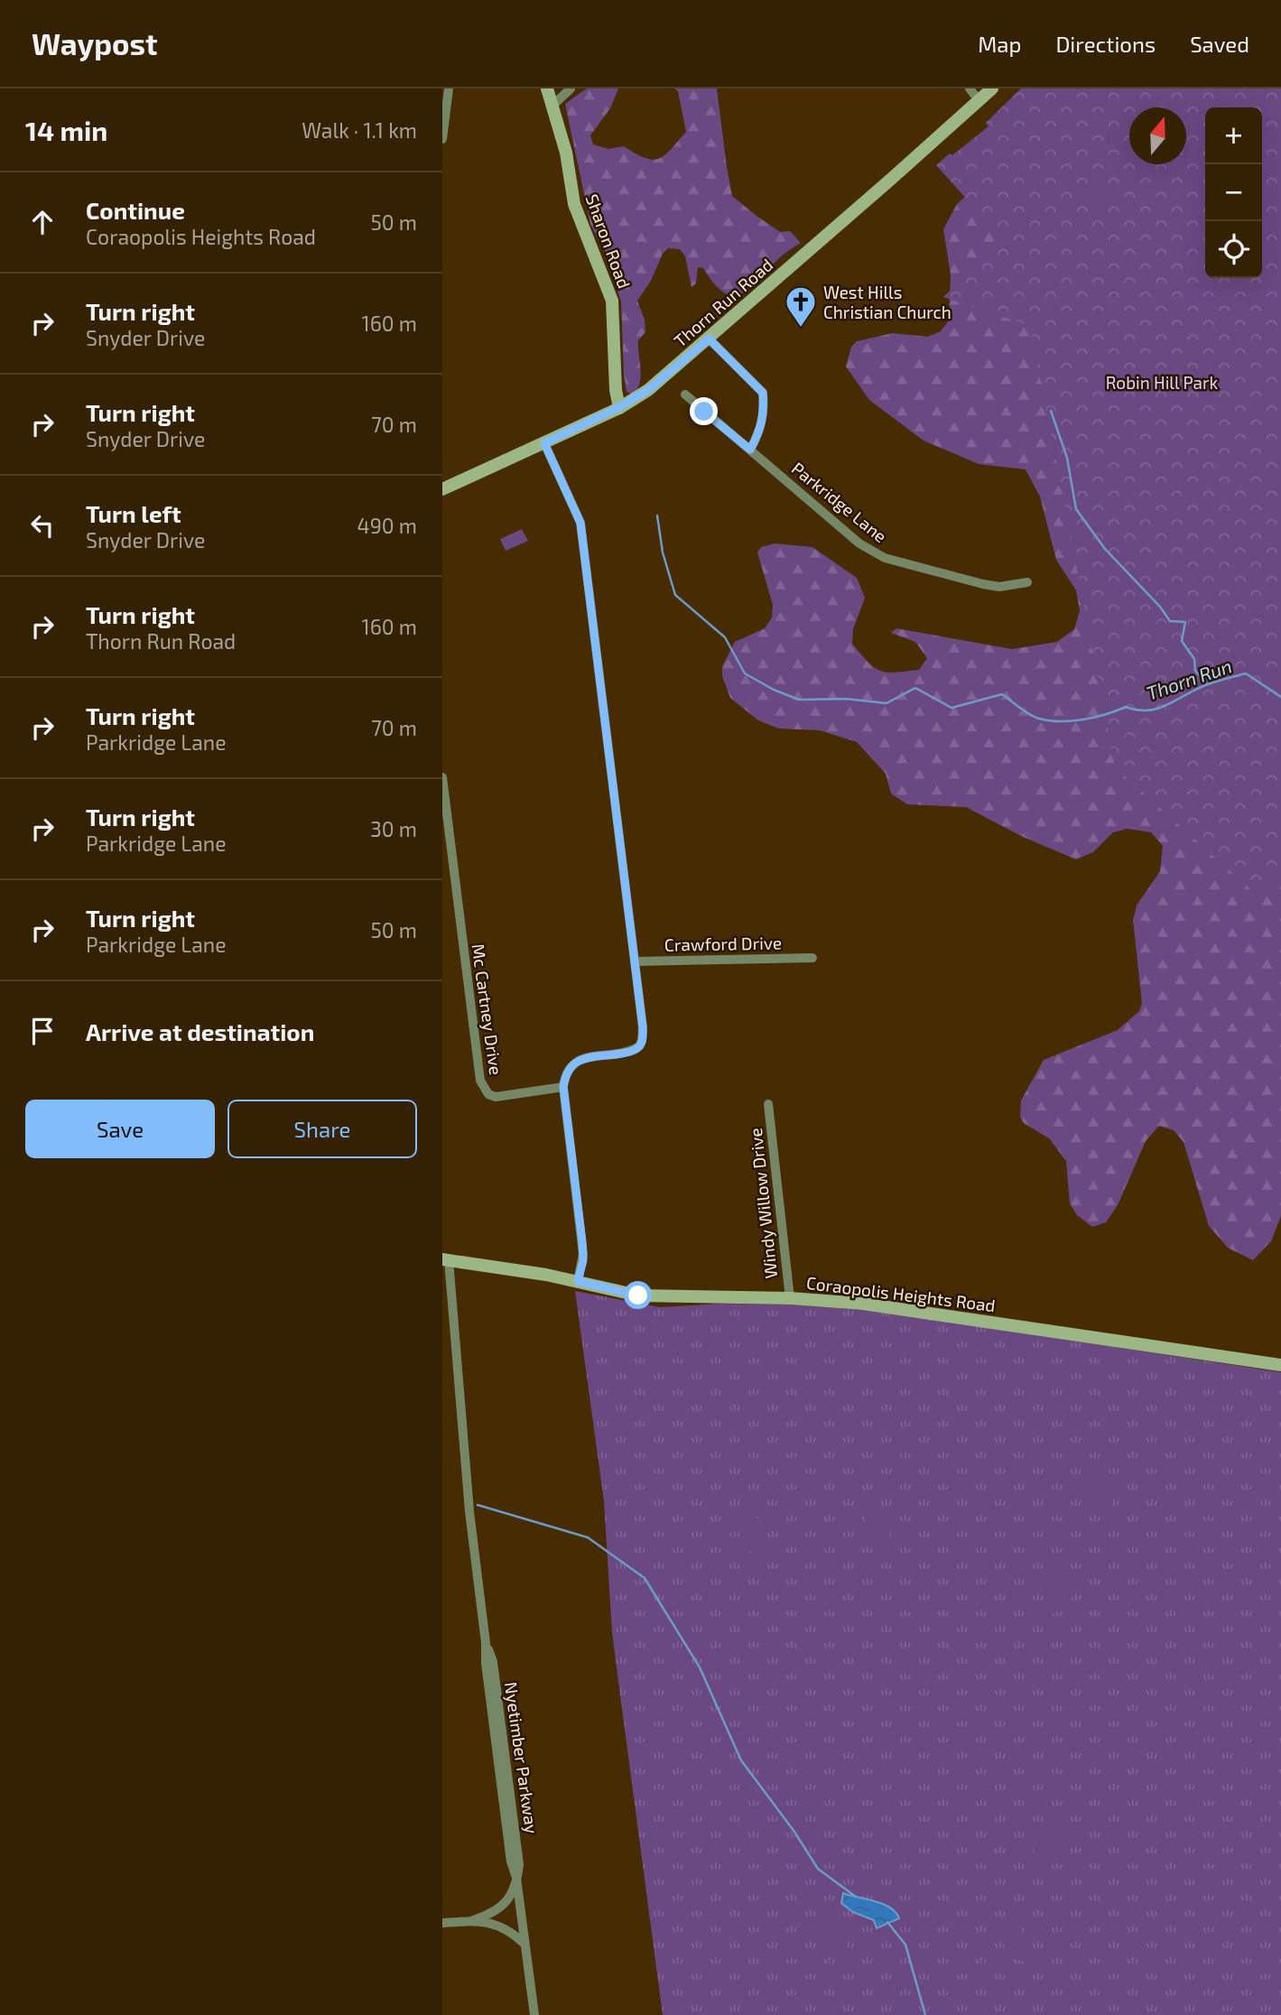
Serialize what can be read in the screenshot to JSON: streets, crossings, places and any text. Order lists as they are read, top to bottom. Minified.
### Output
{"streets":{"street":["Sharon Road","Thorn Run Road","Parkridge Lane","Crawford Drive","Mc Cartney Drive","Windy Willow Drive","Coraopolis Heights Road","Nyetimber Parkway"]},"crossings":[["Sharon Road","Thorn Run Road"],["Windy Willow Drive","Coraopolis Heights Road"],["Coraopolis Heights Road","Nyetimber Parkway"]],"water":["Thorn Run"],"parks":["Robin Hill Park"],"places":{"church":["West Hills Christian Church"]},"north":"top","page":{"header":"Waypost","nav":["Map","Directions","Saved"],"heading":["14 min","Walk · 1.1 km"],"map_buttons":["+","−"],"list":[["Continue","Coraopolis Heights Road","50 m"],["Turn right","Snyder Drive","160 m"],["Turn right","Snyder Drive","70 m"],["Turn left","Snyder Drive","490 m"],["Turn right","Thorn Run Road","160 m"],["Turn right","Parkridge Lane","70 m"],["Turn right","Parkridge Lane","30 m"],["Turn right","Parkridge Lane","50 m"],"Arrive at destination"],"buttons":["Save","Share"]}}
